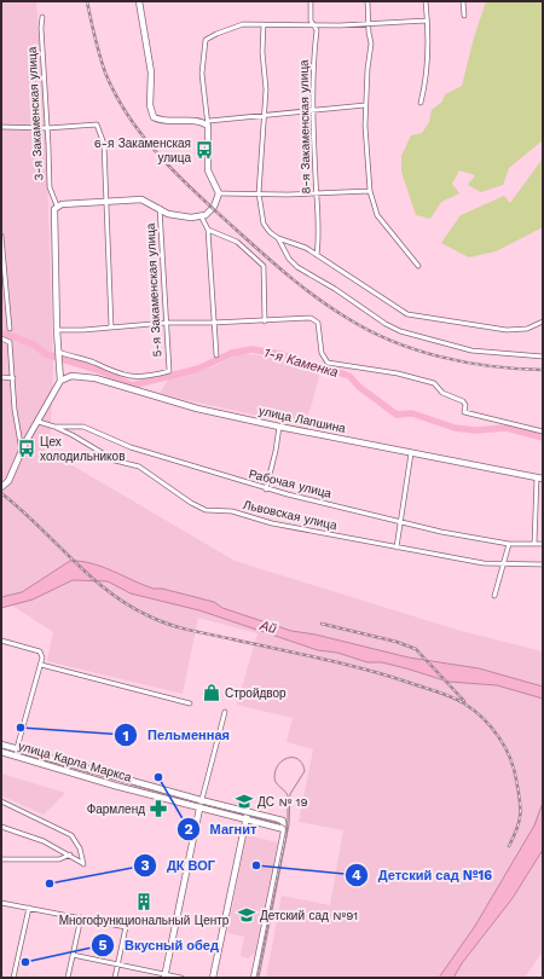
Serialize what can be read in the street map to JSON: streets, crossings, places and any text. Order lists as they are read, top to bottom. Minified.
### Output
{"streets":{"street":["3-я Закаменская улица","8-я Закаменская улица","5-я Закаменская улица","улица Лапшина","Рабочая улица","Львовская улица","улица Карла Маркса"]},"crossings":[["3-я Закаменская улица","5-я Закаменская улица"],["3-я Закаменская улица","улица Лапшина"],["Рабочая улица","Львовская улица"]],"water":["1-я Каменка","Ай"],"places":{"bus stop":["6-я Закаменская улица","Цех холодильников"],"shop":["Стройдвор"],"other":["Пельменная","Магнит","Детский сад №16","ДК ВОГ","Вкусный обед"],"school or university":["ДС № 19","Детский сад №91"],"pharmacy":["Фармленд"],"building":["Многофункциональный Центр"]}}
